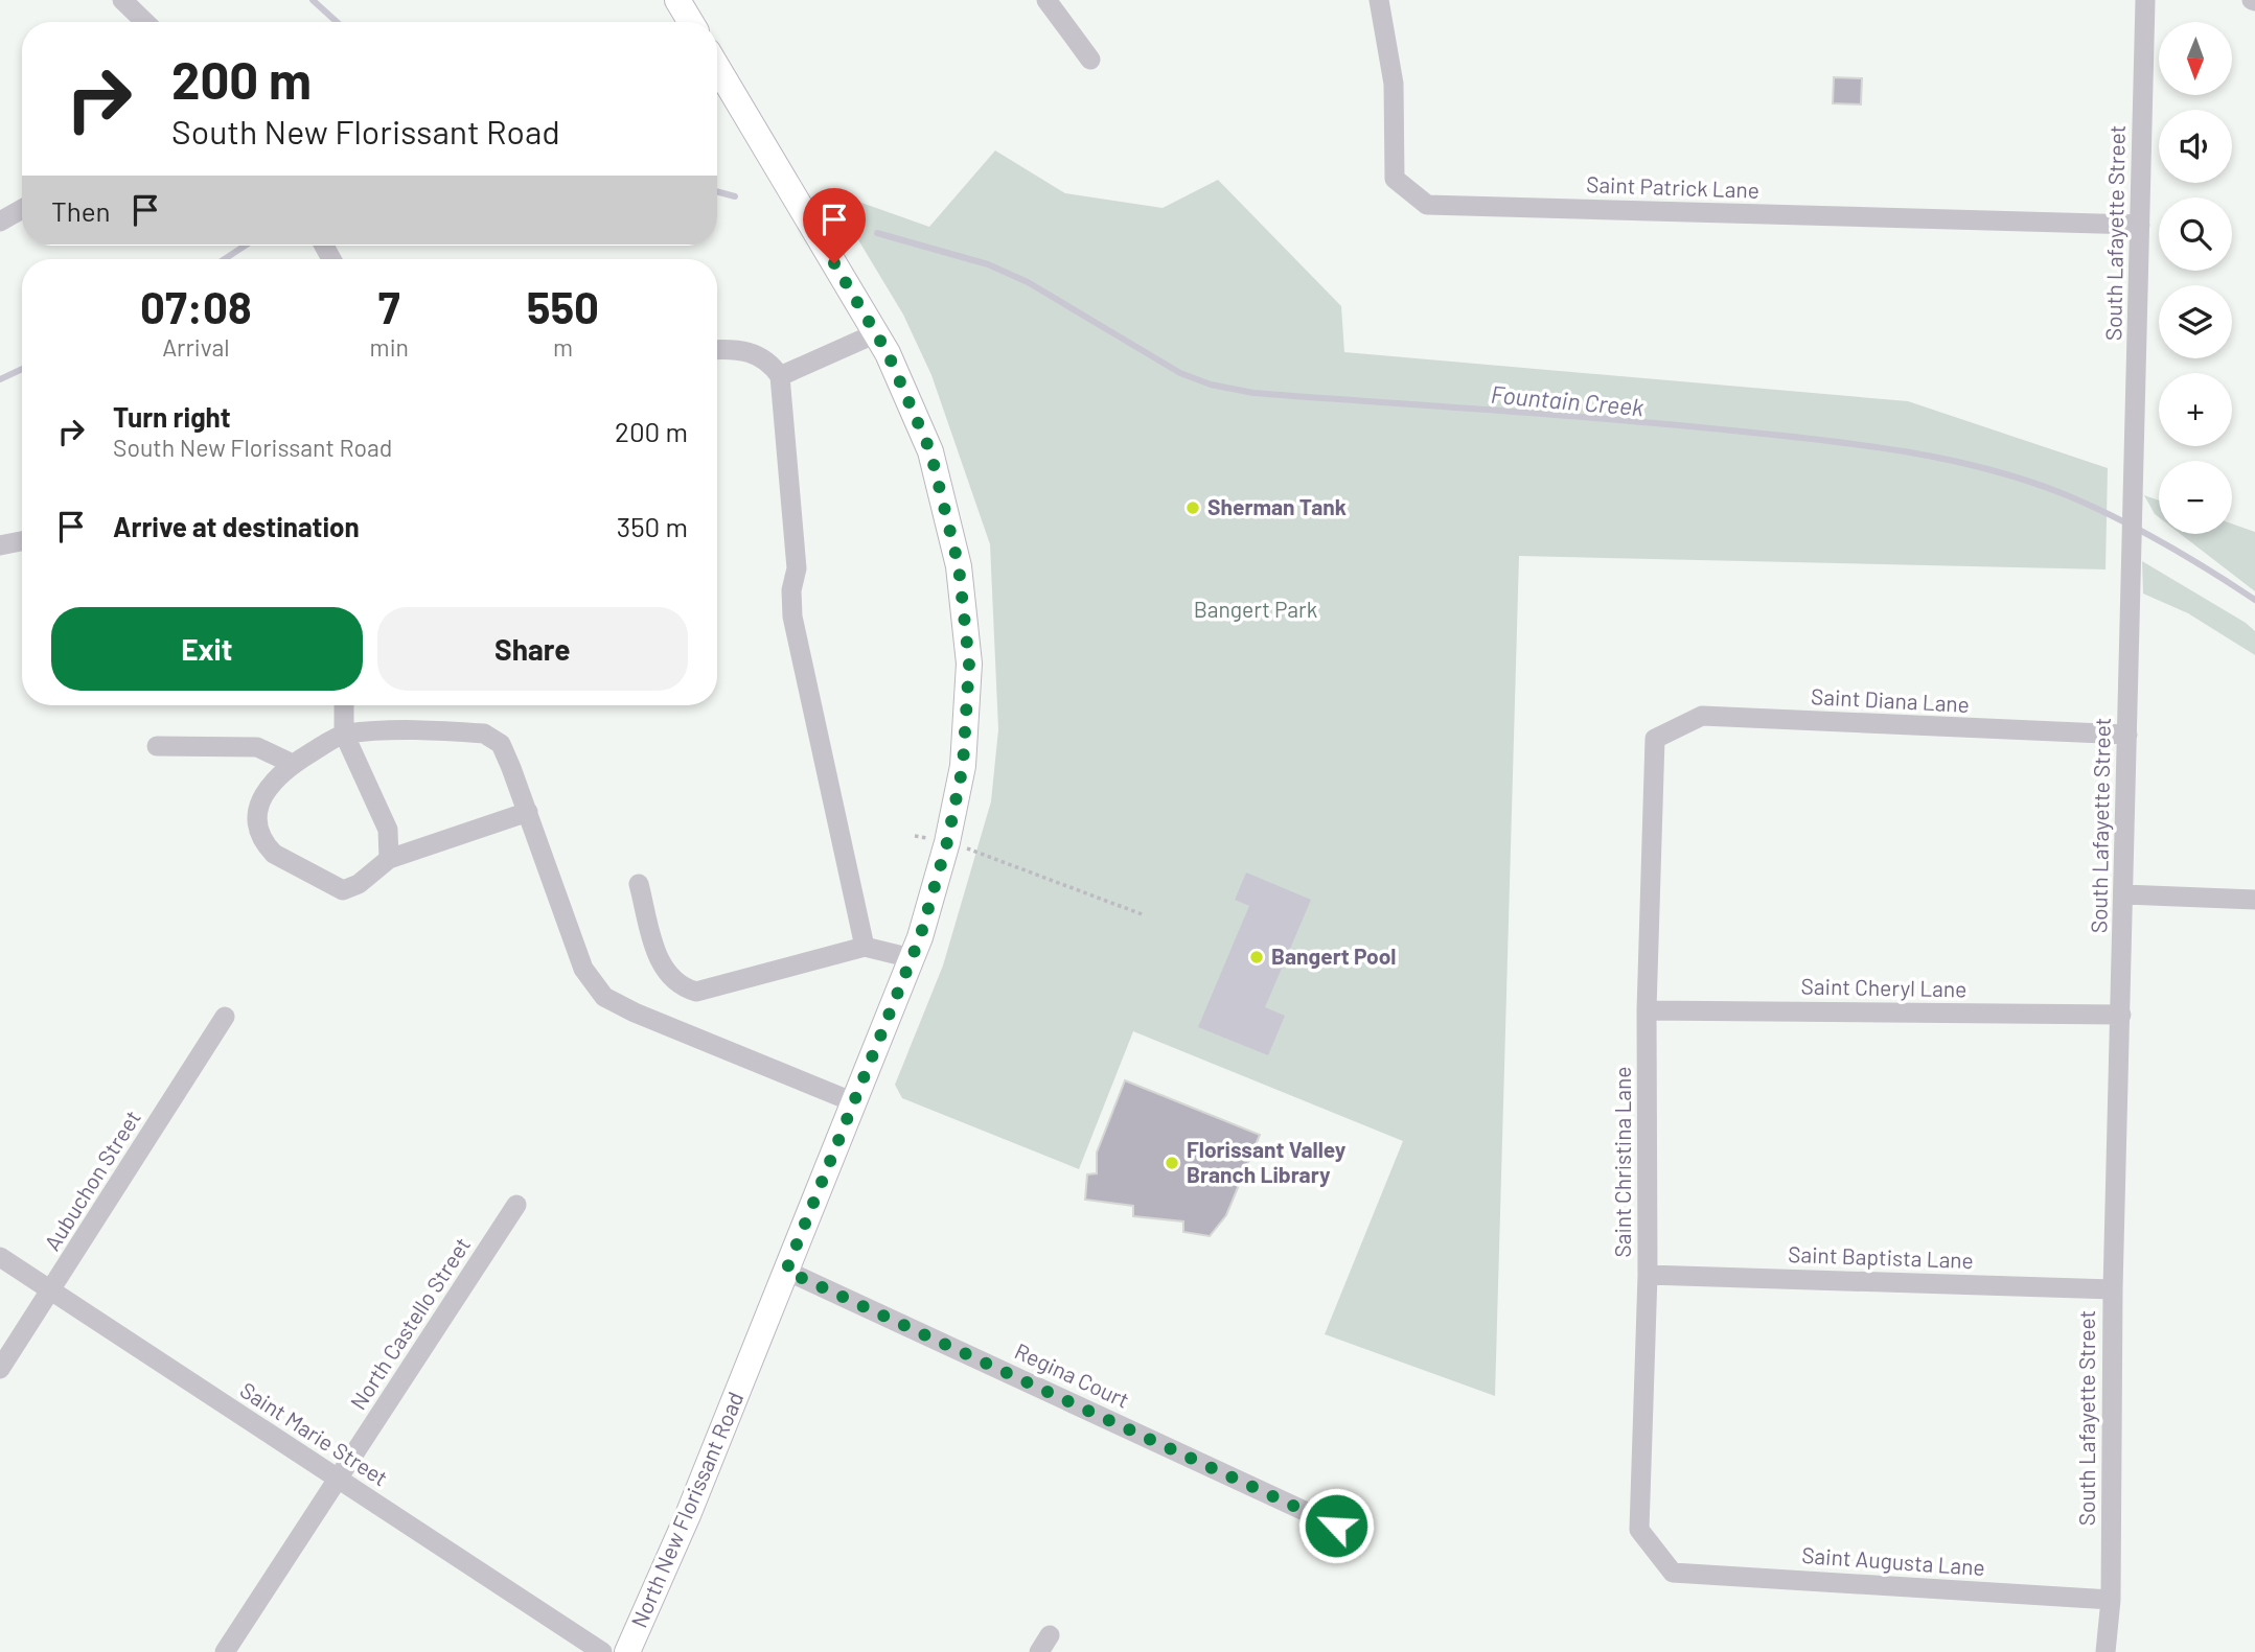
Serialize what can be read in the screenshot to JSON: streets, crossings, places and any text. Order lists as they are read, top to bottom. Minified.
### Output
{"streets":{"main road":["North New Florissant Road"],"street":["Saint Patrick Lane","South Lafayette Street","Saint Diana Lane","Saint Cheryl Lane","Saint Christina Lane","Aubuchon Street","Saint Baptista Lane","North Castello Street","Regina Court","Saint Marie Street","Saint Augusta Lane"]},"crossings":[["Saint Patrick Lane","South Lafayette Street"],["South Lafayette Street","Saint Diana Lane"],["South Lafayette Street","Saint Cheryl Lane"],["South Lafayette Street","Saint Baptista Lane"],["South Lafayette Street","Saint Augusta Lane"],["Saint Diana Lane","Saint Christina Lane"],["Saint Cheryl Lane","Saint Christina Lane"],["Saint Christina Lane","Saint Baptista Lane"],["Saint Christina Lane","Saint Augusta Lane"],["Aubuchon Street","Saint Marie Street"],["North Castello Street","Saint Marie Street"],["Regina Court","North New Florissant Road"]],"water":["Fountain Creek"],"parks":["Bangert Park"],"places":["Sherman Tank","Bangert Pool","Florissant Valley Branch Library"],"north":"bottom","page":{"map_buttons":["+","−"],"turn":["200 m","South New Florissant Road"],"then":"Then","eta":["07:08","Arrival","7","min","550","m"],"list":[{"name":"Turn right","note":"South New Florissant Road","value":"200 m"},{"name":"Arrive at destination","value":"350 m"}],"buttons":["Exit","Share"]}}
